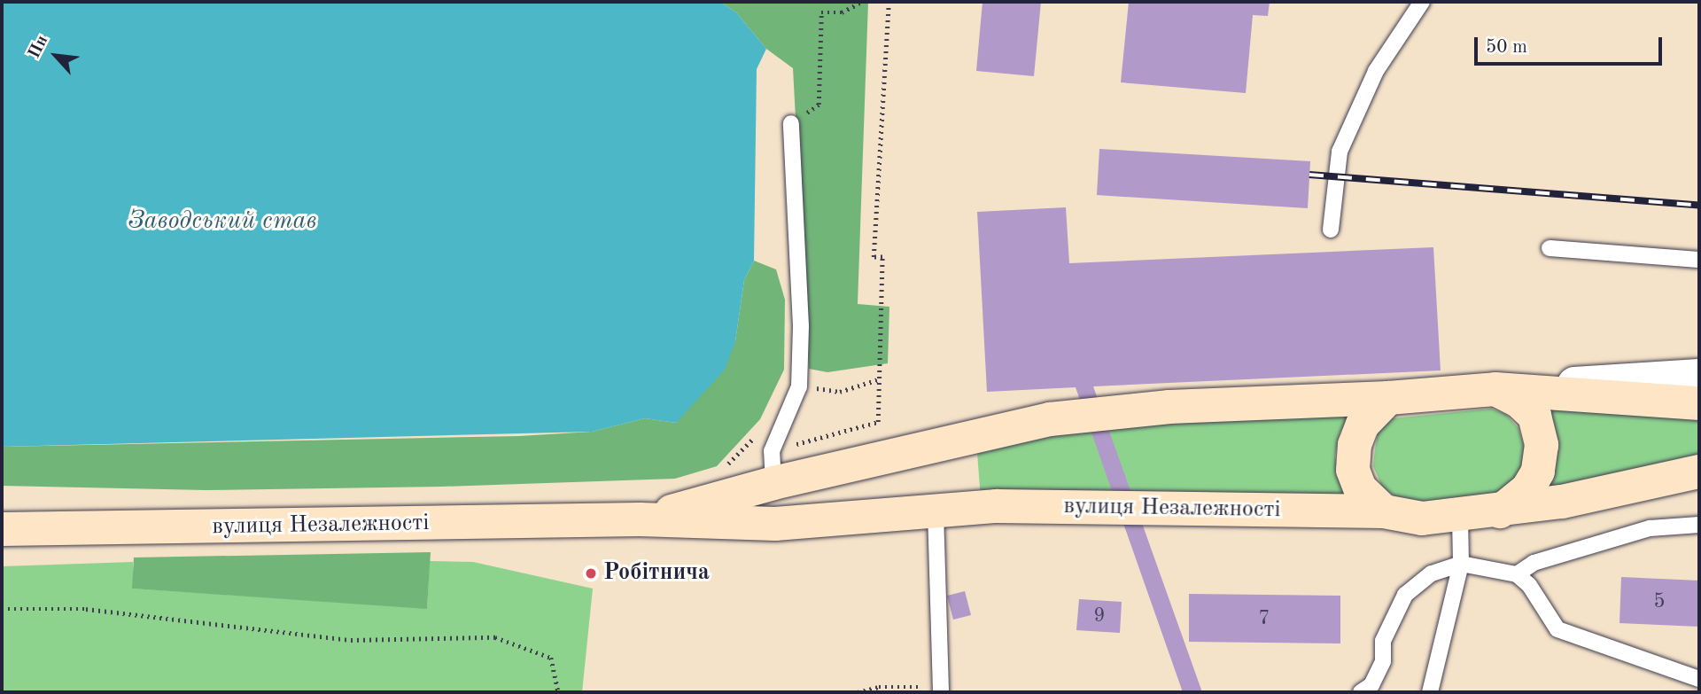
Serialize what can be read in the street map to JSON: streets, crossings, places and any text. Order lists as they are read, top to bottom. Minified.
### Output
{"streets":{"main road":["вулиця Незалежності"]},"water":["Заводський став"],"places":["Робітнича"],"house_numbers":["5","9","7"],"scale_bar":"50 m","north":"top left"}
